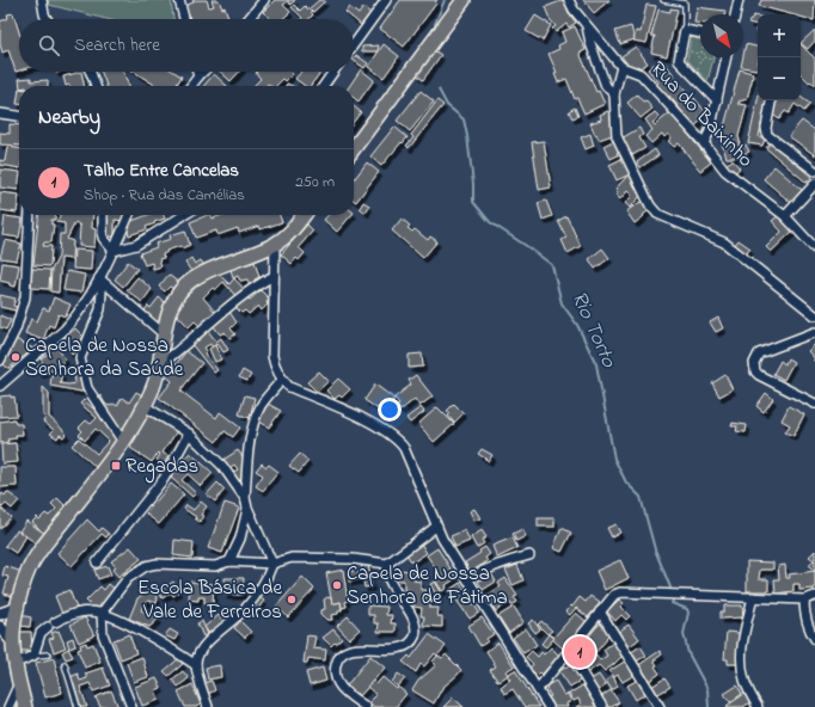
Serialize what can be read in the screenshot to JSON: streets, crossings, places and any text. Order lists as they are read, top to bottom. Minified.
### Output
{"streets":{"street":["Rua do Baixinho"]},"water":["Rio Torto"],"places":{"other":["Capela de Nossa Senhora da Saúde","Capela de Nossa Senhora de Fátima","Escola Básica de Vale de Ferreiros"],"transit":["Regadas"]},"north":"bottom right","page":{"map_buttons":["+","−"],"search":"Search here","heading":"Nearby","list":[{"mark":"1","name":"Talho Entre Cancelas","note":"Shop · Rua das Camélias","value":"250 m"}],"pins":"1"}}
